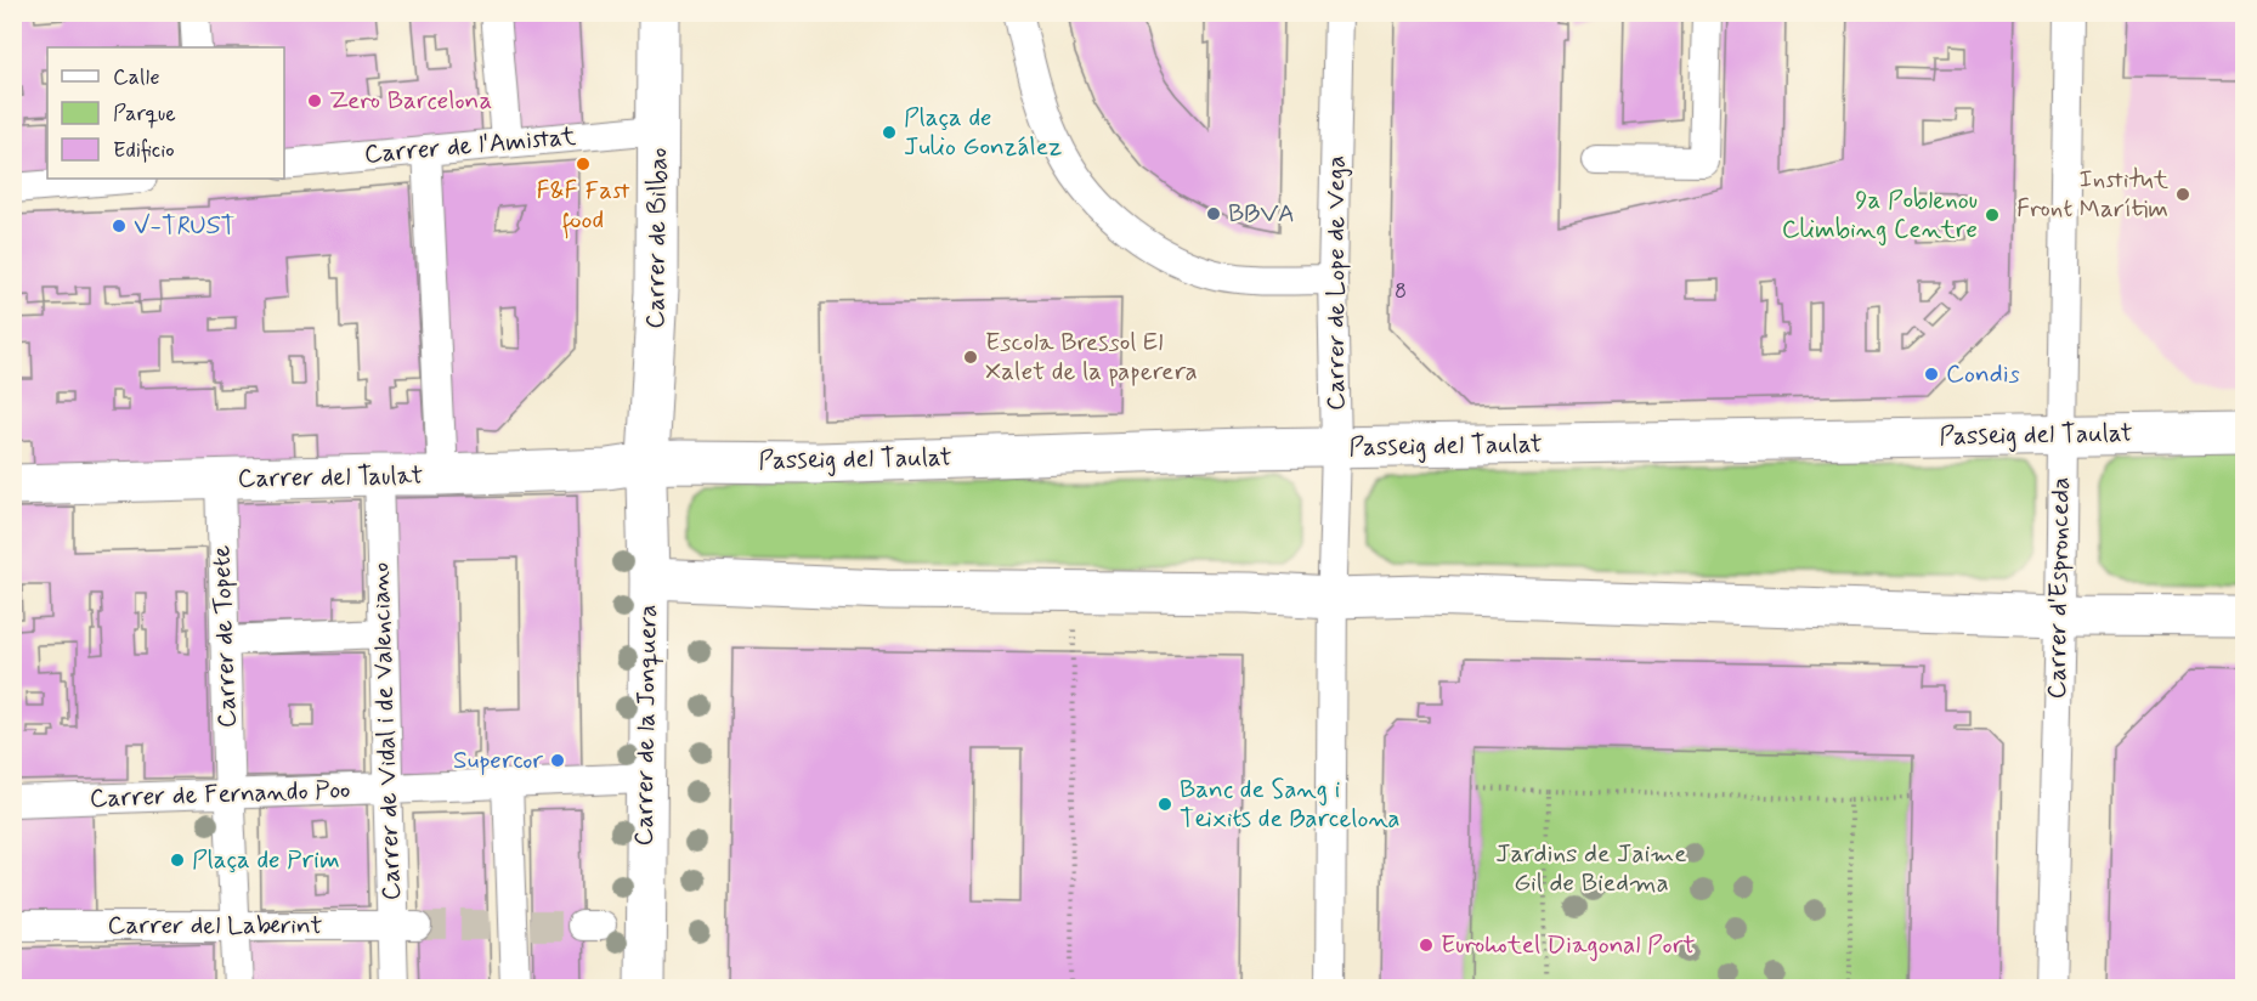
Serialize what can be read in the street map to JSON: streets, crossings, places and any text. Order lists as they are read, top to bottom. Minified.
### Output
{"streets":{"street":["Carrer de l'Amistat","Carrer de Bilbao","Carrer de Lope de Vega","Passeig del Taulat","Carrer del Taulat","Carrer d'Espronceda","Carrer de Topete","Carrer de la Jonquera","Carrer de Vidal i de Valenciano","Carrer de Fernando Poo","Carrer del Laberint"]},"crossings":[["Carrer de l'Amistat","Carrer de Bilbao"],["Carrer de Bilbao","Passeig del Taulat"],["Carrer de Bilbao","Carrer del Taulat"],["Carrer de Bilbao","Carrer de la Jonquera"],["Carrer de Lope de Vega","Passeig del Taulat"],["Passeig del Taulat","Carrer del Taulat"],["Passeig del Taulat","Carrer d'Espronceda"],["Passeig del Taulat","Carrer de la Jonquera"],["Carrer del Taulat","Carrer de Topete"],["Carrer del Taulat","Carrer de la Jonquera"],["Carrer del Taulat","Carrer de Vidal i de Valenciano"],["Carrer de Topete","Carrer de Fernando Poo"],["Carrer de Topete","Carrer del Laberint"],["Carrer de la Jonquera","Carrer de Fernando Poo"],["Carrer de Vidal i de Valenciano","Carrer de Fernando Poo"],["Carrer de Vidal i de Valenciano","Carrer del Laberint"]],"parks":["Jardins de Jaime Gil de Biedma"],"places":["Zero Barcelona","Plaça de Julio González","F&F Fast food","Institut Front Marítim","BBVA","9a Poblenou Climbing Centre","V-TRUST","Escola Bressol El Xalet de la paperera","Condis","Supercor","Banc de Sang i Teixits de Barcelona","Plaça de Prim","Eurohotel Diagonal Port"],"house_numbers":["8"],"legend":["Calle","Parque","Edificio"]}
